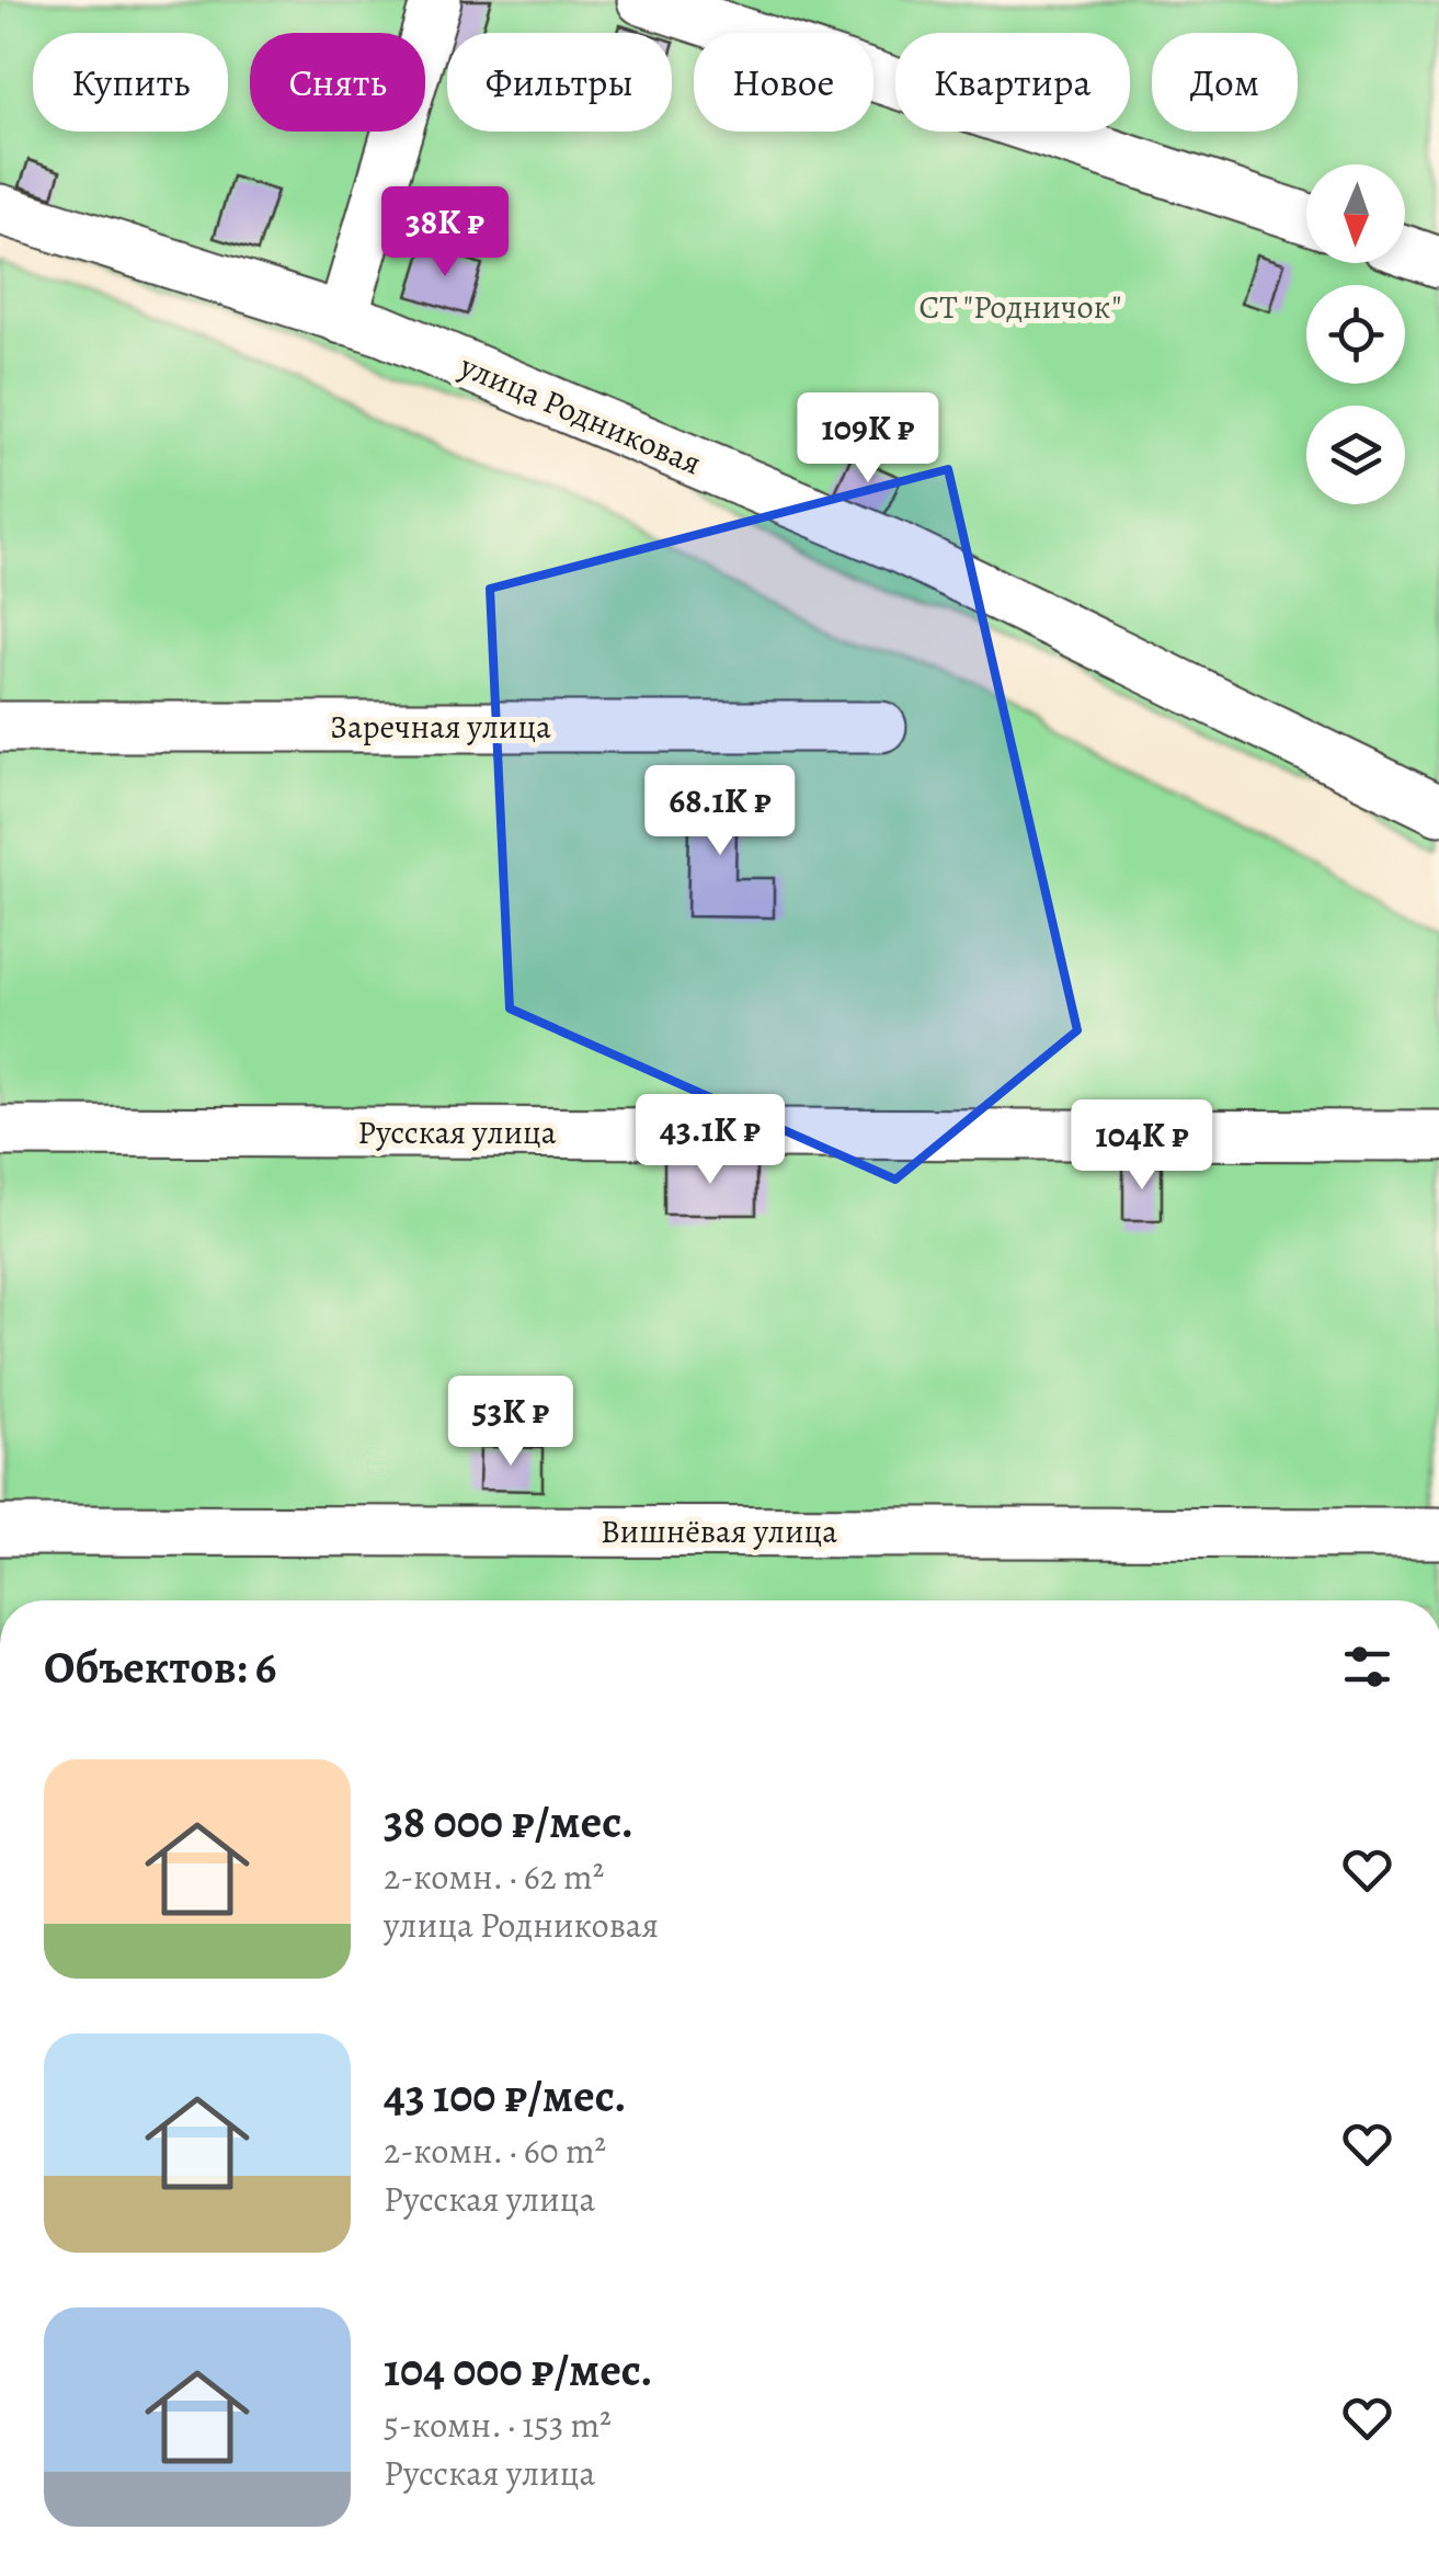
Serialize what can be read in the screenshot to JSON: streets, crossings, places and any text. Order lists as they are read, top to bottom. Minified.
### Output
{"streets":{"street":["улица Родниковая","Заречная улица","Русская улица","Вишнёвая улица"]},"parks":["СТ \"Родничок\""],"north":"bottom","page":{"chip":["Купить","Снять","Фильтры","Новое","Квартира","Дом"],"price":["38K ₽","109K ₽","68.1K ₽","43.1K ₽","104K ₽","53K ₽"],"heading":"Объектов: 6","list":[{"name":"38 000 ₽/мес.","note":"2-комн. · 62 m² · улица Родниковая"},{"name":"43 100 ₽/мес.","note":"2-комн. · 60 m² · Русская улица"},{"name":"104 000 ₽/мес.","note":"5-комн. · 153 m² · Русская улица"}]}}
